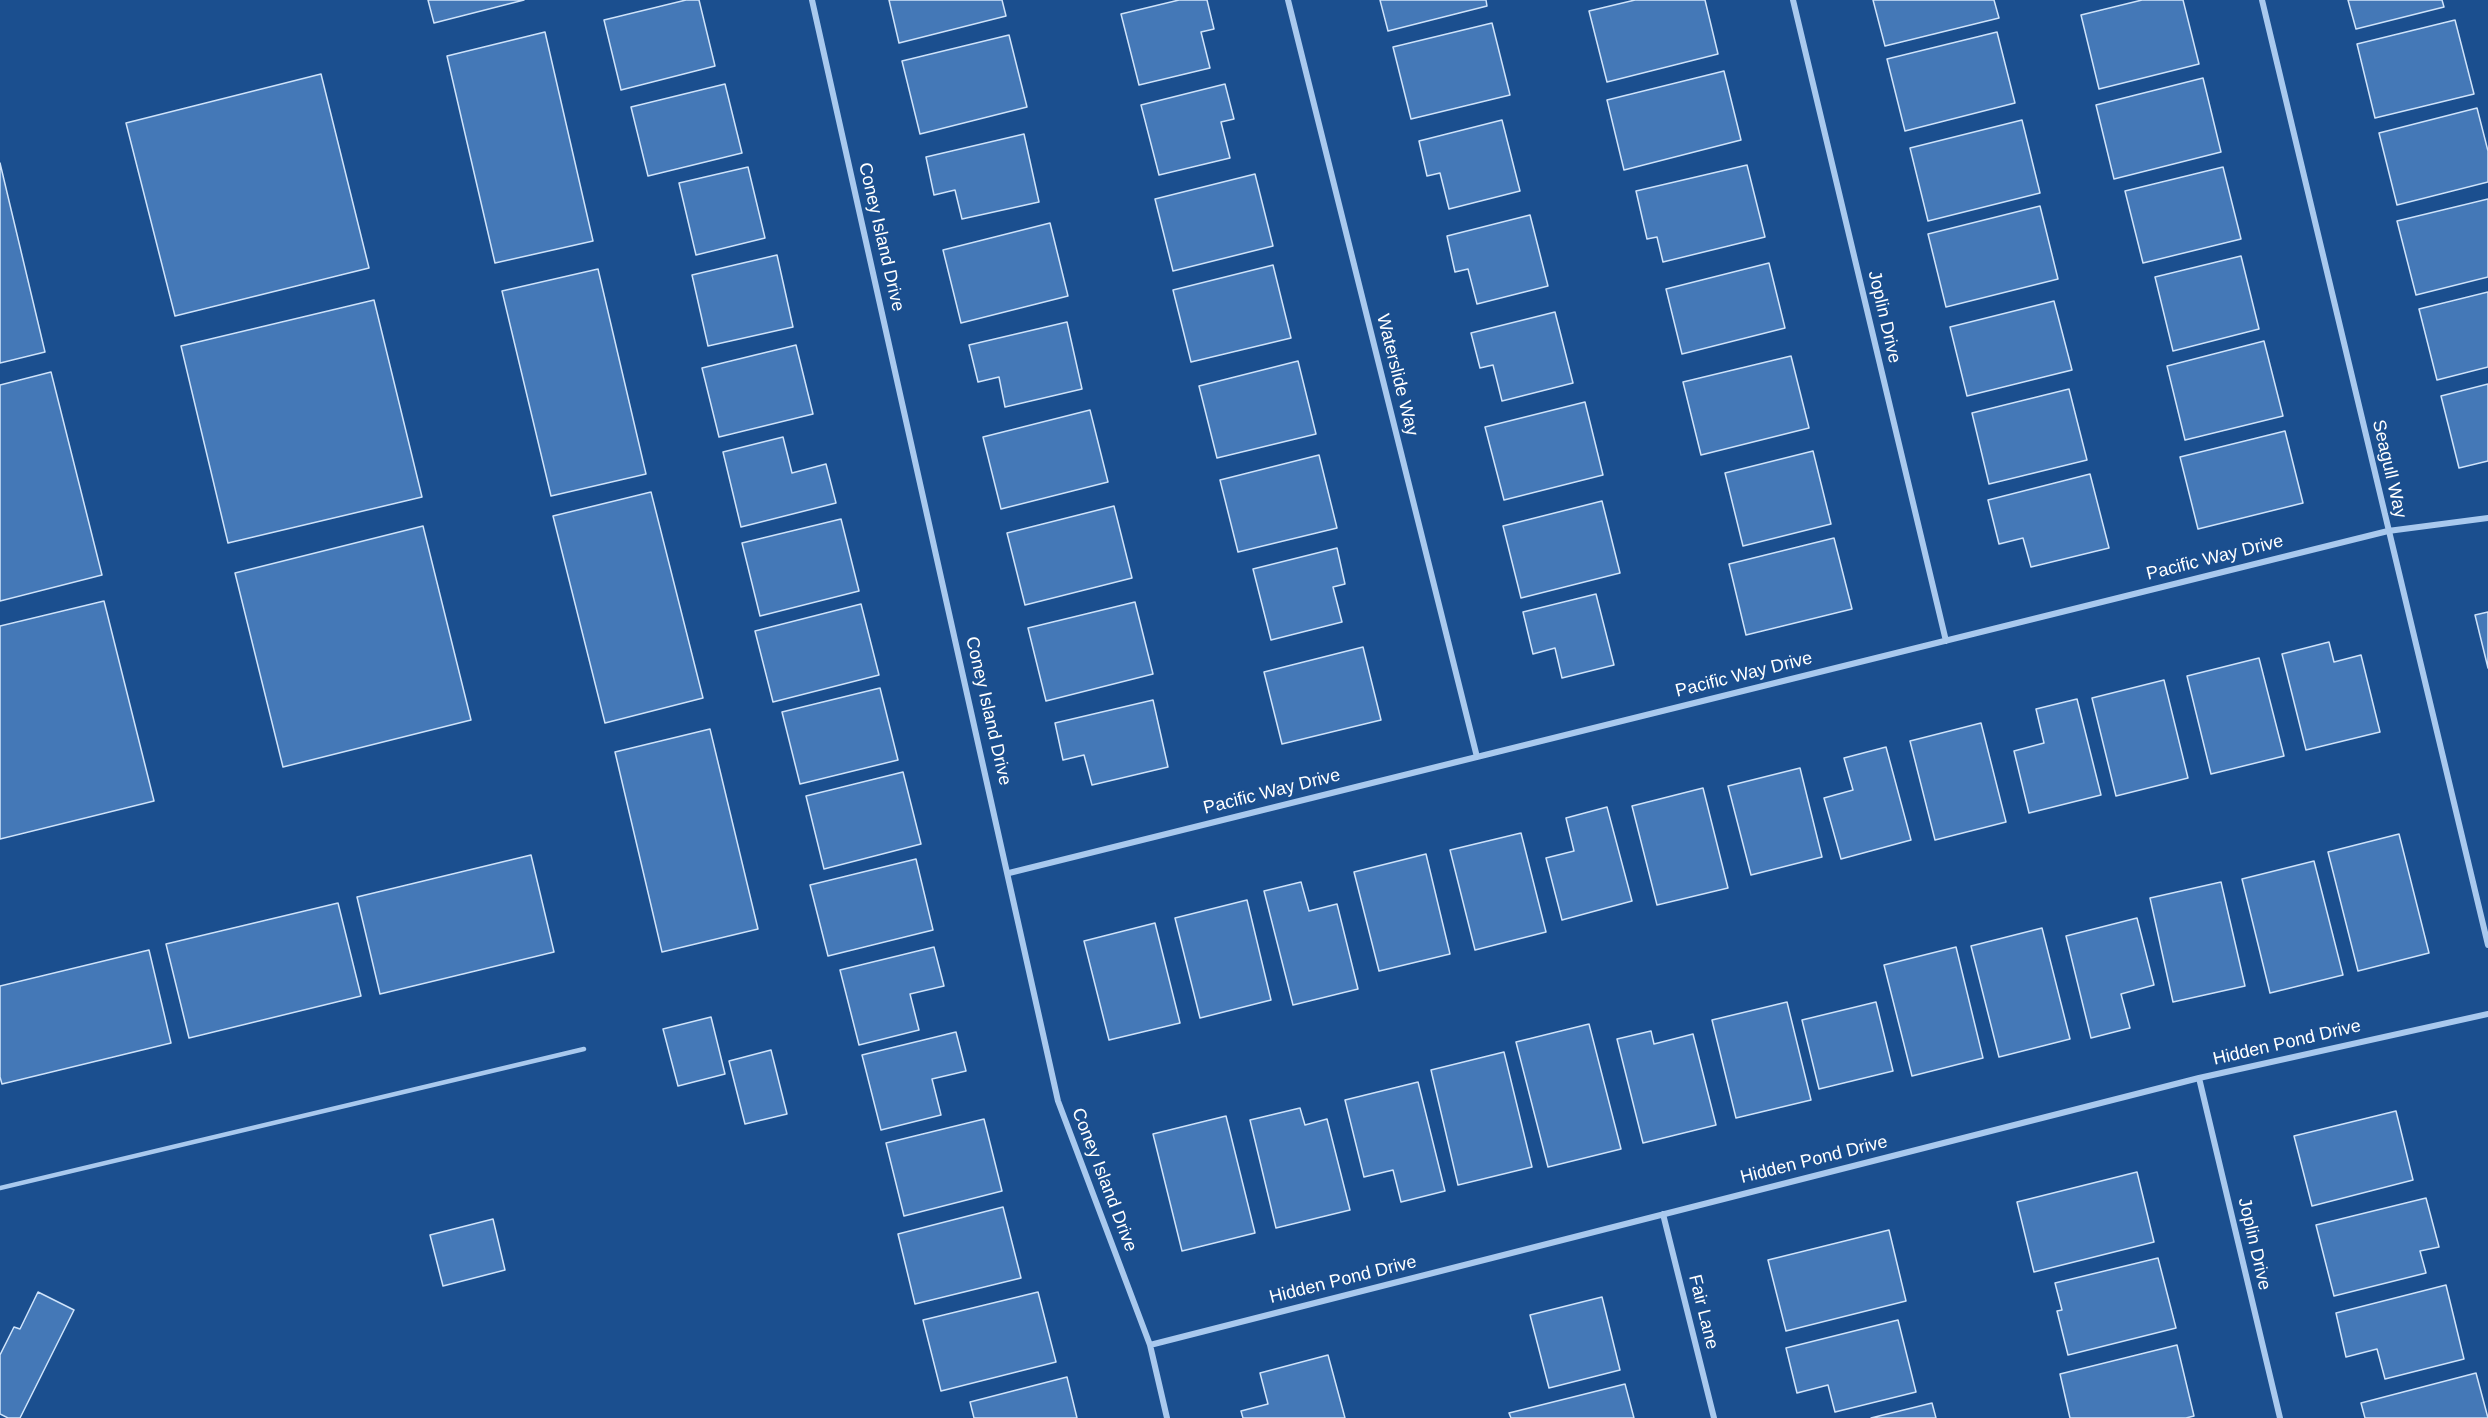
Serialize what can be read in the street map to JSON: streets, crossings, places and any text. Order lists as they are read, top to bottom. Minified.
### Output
{"streets":{"street":["Coney Island Drive","Joplin Drive","Waterslide Way","Seagull Way","Pacific Way Drive","Hidden Pond Drive","Fair Lane"]},"crossings":[["Coney Island Drive","Pacific Way Drive"],["Coney Island Drive","Hidden Pond Drive"],["Joplin Drive","Pacific Way Drive"],["Joplin Drive","Hidden Pond Drive"],["Waterslide Way","Pacific Way Drive"],["Seagull Way","Pacific Way Drive"],["Hidden Pond Drive","Fair Lane"]]}
